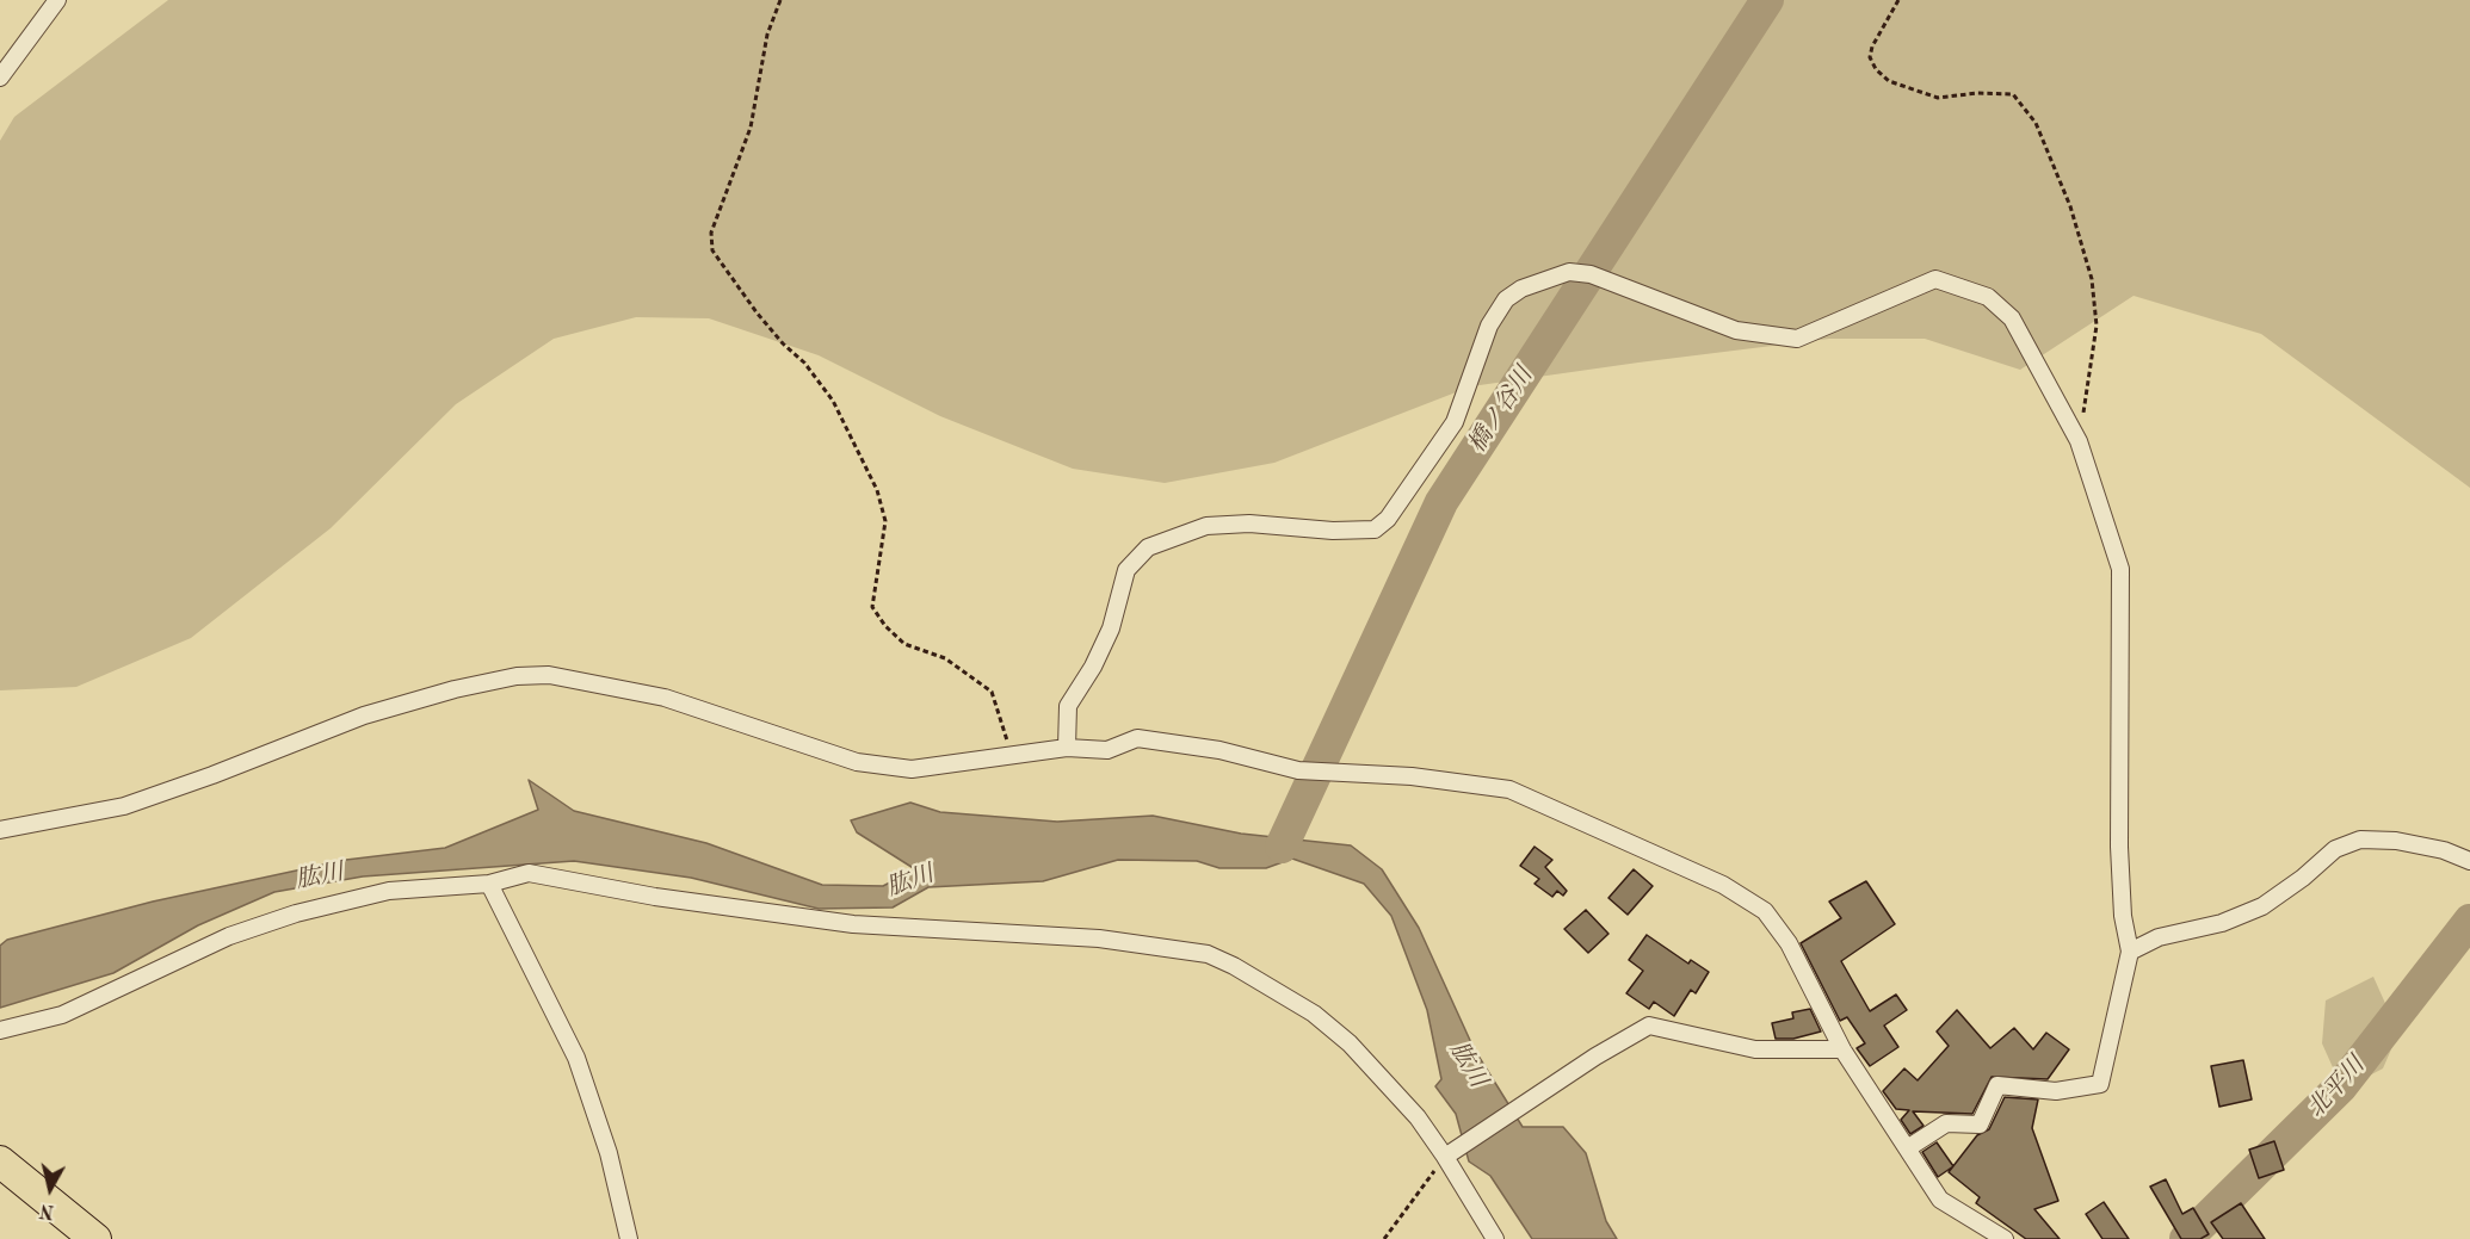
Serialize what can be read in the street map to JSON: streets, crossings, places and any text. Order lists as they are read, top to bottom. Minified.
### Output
{"water":["橋ノ谷川","肱川","北平川"],"north":"bottom"}
